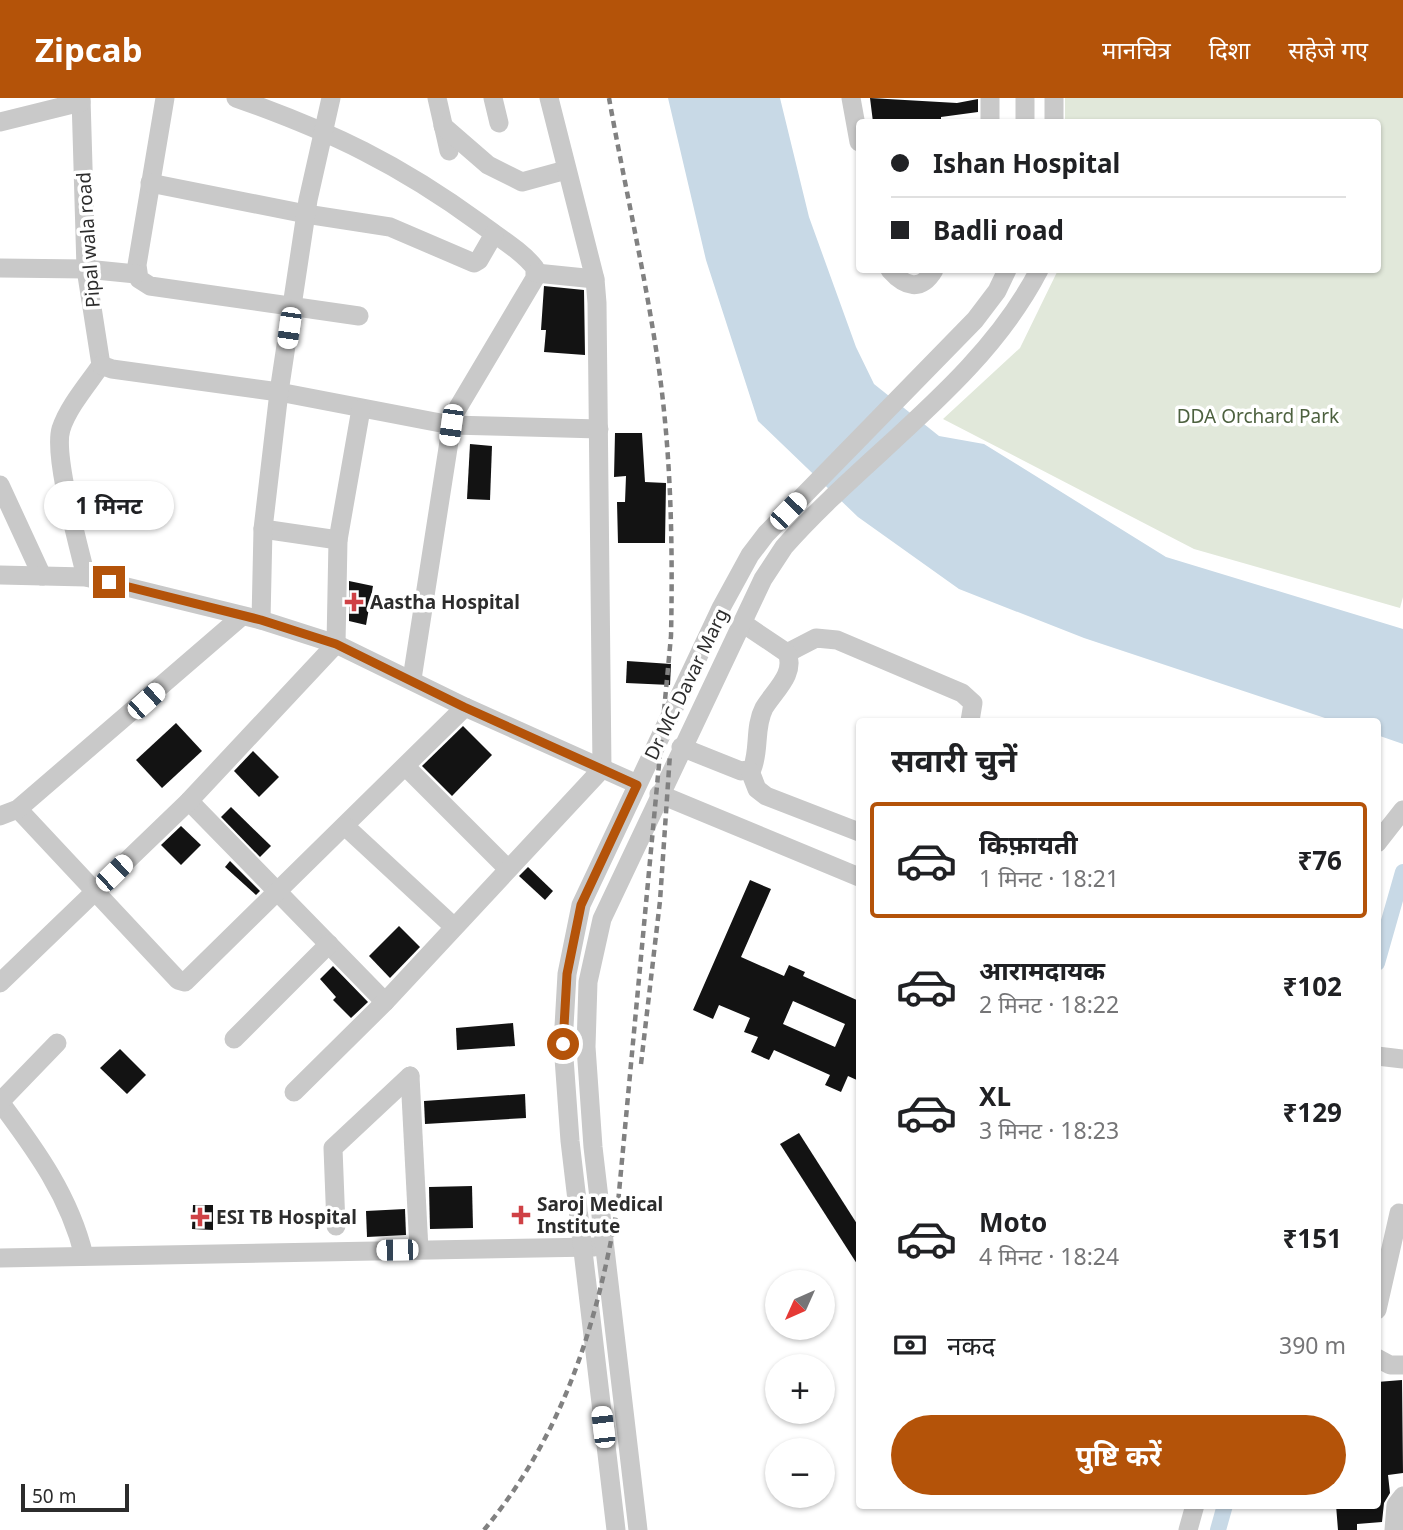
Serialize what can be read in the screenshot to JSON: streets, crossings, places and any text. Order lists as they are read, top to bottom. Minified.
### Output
{"streets":{"street":["Pipal wala road","Dr MC Davar Marg"]},"parks":["DDA Orchard Park"],"places":{"health":["Aastha Hospital","Saroj Medical Institute","ESI TB Hospital"]},"scale_bar":"50 m","north":"bottom left","page":{"header":"Zipcab","nav":["मानचित्र","दिशा","सहेजे गए"],"banner":["Ishan Hospital","Badli road"],"bubble":"1 मिनट","heading":"सवारी चुनें","list":[{"name":"किफ़ायती","note":"1 मिनट · 18:21","value":"₹76"},{"name":"आरामदायक","note":"2 मिनट · 18:22","value":"₹102"},{"name":"XL","note":"3 मिनट · 18:23","value":"₹129"},{"name":"Moto","note":"4 मिनट · 18:24","value":"₹151"}],"map_buttons":["+","−"],"pay":["नकद","390 m"],"buttons":"पुष्टि करें","scale":"50 m"}}
